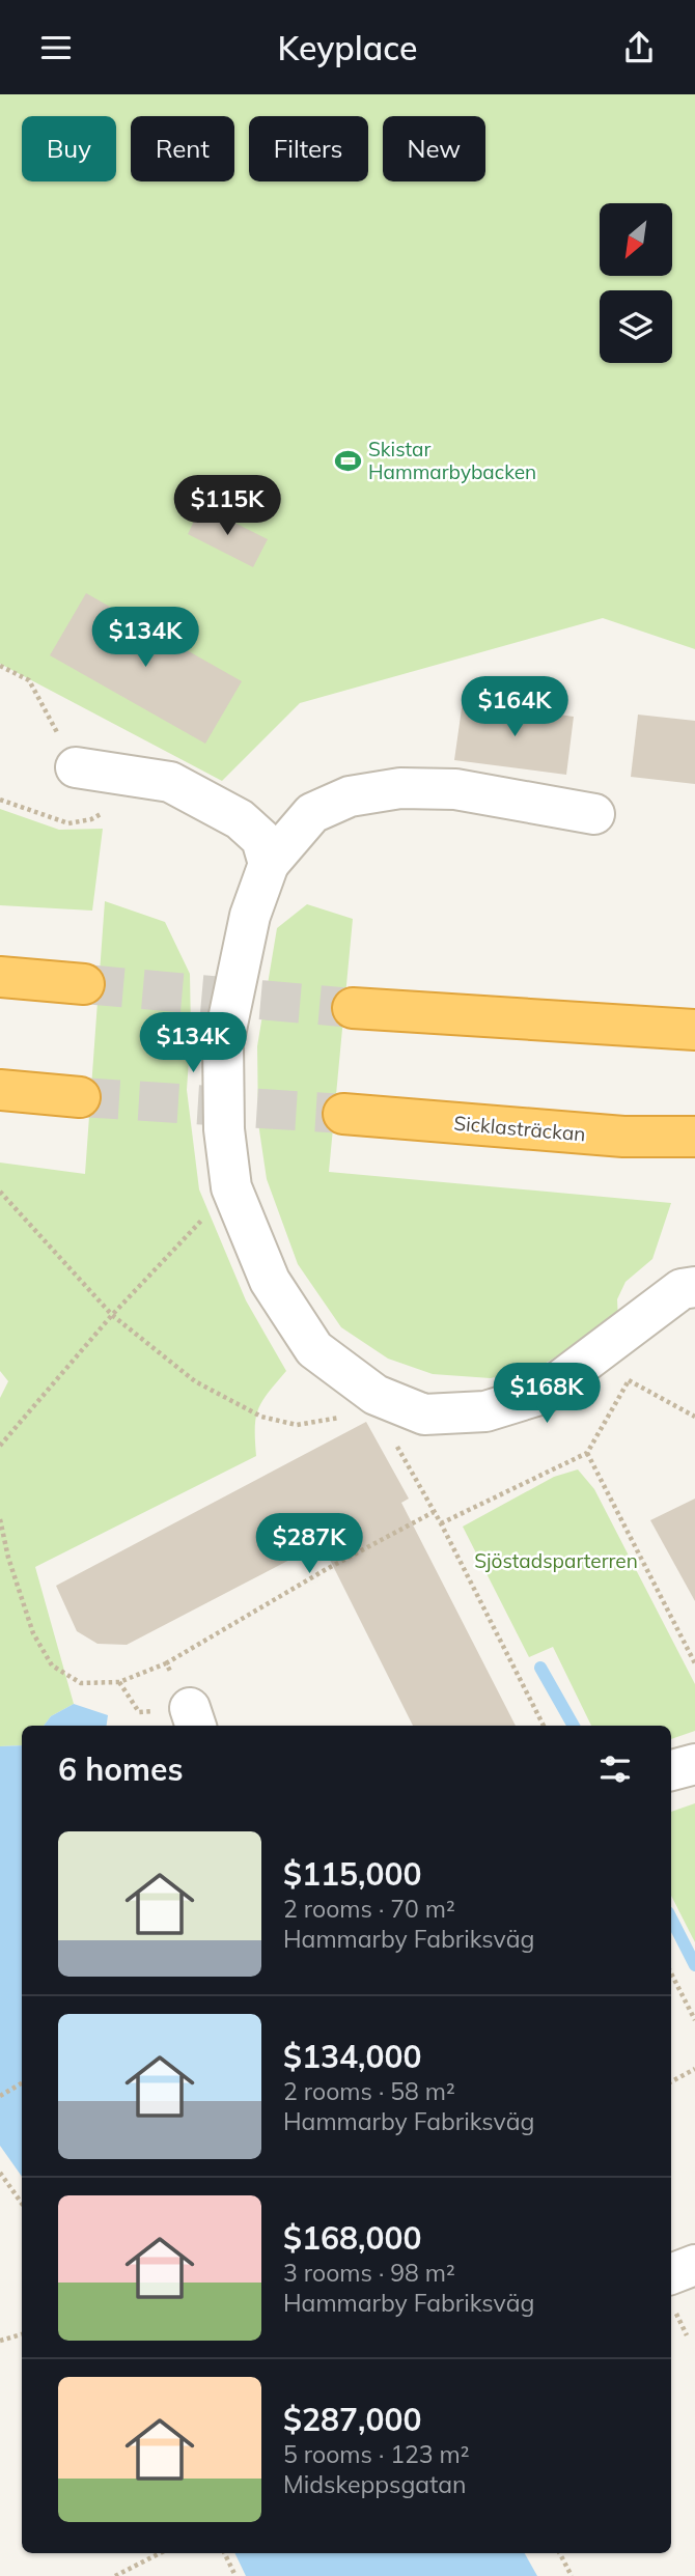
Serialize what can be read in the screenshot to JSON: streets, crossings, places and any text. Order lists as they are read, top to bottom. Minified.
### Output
{"streets":{"highway":["Sicklasträckan"]},"parks":["Sjöstadsparterren"],"places":{"sports":["Skistar Hammarbybacken"]},"north":"bottom left","page":{"header":"Keyplace","chip":["Buy","Rent","Filters","New"],"price":["$115K","$134K","$164K","$134K","$168K","$287K"],"heading":"6 homes","list":[{"name":"$115,000","note":"2 rooms · 70 m² · Hammarby Fabriksväg"},{"name":"$134,000","note":"2 rooms · 58 m² · Hammarby Fabriksväg"},{"name":"$168,000","note":"3 rooms · 98 m² · Hammarby Fabriksväg"},{"name":"$287,000","note":"5 rooms · 123 m² · Midskeppsgatan"}]}}
